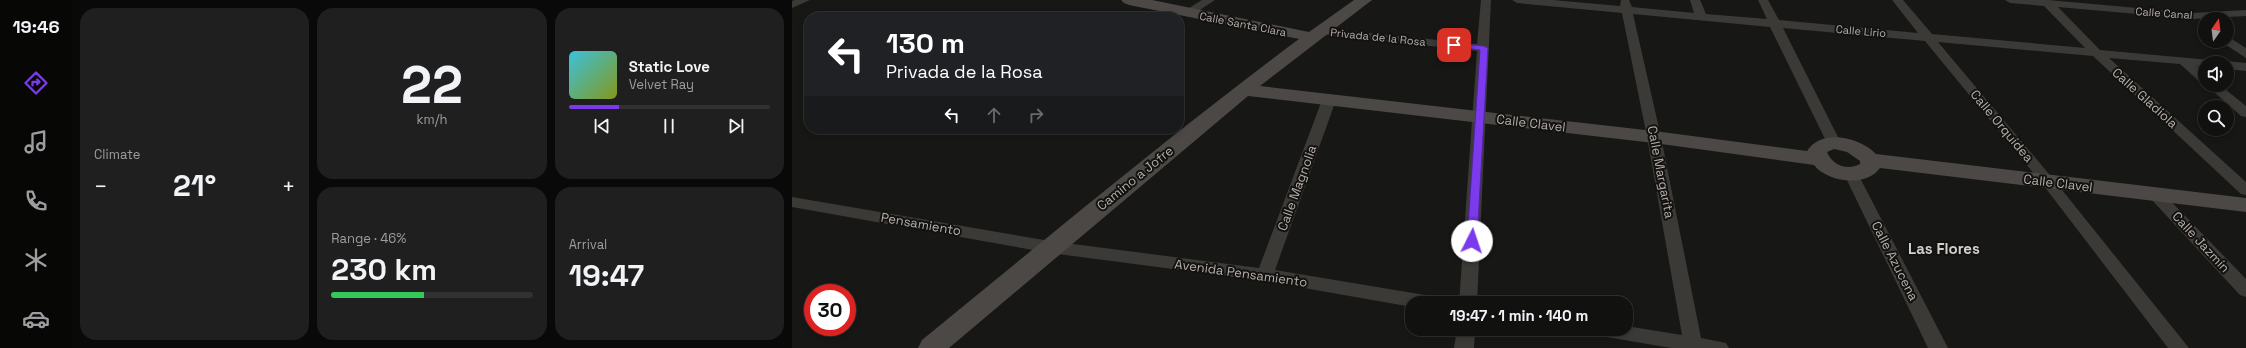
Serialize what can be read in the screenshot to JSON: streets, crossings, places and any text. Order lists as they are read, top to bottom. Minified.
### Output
{"streets":{"street":["Calle Canal","Calle Santa Clara","Calle Lirio","Privada de la Rosa","Calle Gladiola","Calle Clavel","Calle Orquídea","Calle Margarita","Camino a Jofre","Calle Magnolia","Pensamiento","Calle Jazmín","Calle Azucena","Avenida Pensamiento"]},"crossings":[["Calle Canal","Calle Gladiola"],["Calle Santa Clara","Privada de la Rosa"],["Calle Santa Clara","Camino a Jofre"],["Calle Lirio","Calle Gladiola"],["Calle Lirio","Calle Orquídea"],["Calle Lirio","Calle Margarita"],["Privada de la Rosa","Camino a Jofre"],["Calle Clavel","Calle Orquídea"],["Calle Clavel","Calle Margarita"],["Calle Clavel","Camino a Jofre"],["Calle Clavel","Calle Magnolia"],["Calle Clavel","Calle Jazmín"],["Camino a Jofre","Pensamiento"],["Camino a Jofre","Avenida Pensamiento"],["Calle Magnolia","Avenida Pensamiento"],["Pensamiento","Avenida Pensamiento"]],"districts":["Las Flores"],"north":"top","page":{"tabs":"19:46","tile":["Climate",["22","km/h"],["Range · 46%","230 km"],["Arrival","19:47"]],"turn":["130 m","Privada de la Rosa"],"song":["Static Love","Velvet Ray"],"heat":["−","21°","+"],"limit":"30","trip":"19:47 · 1 min · 140 m"}}
